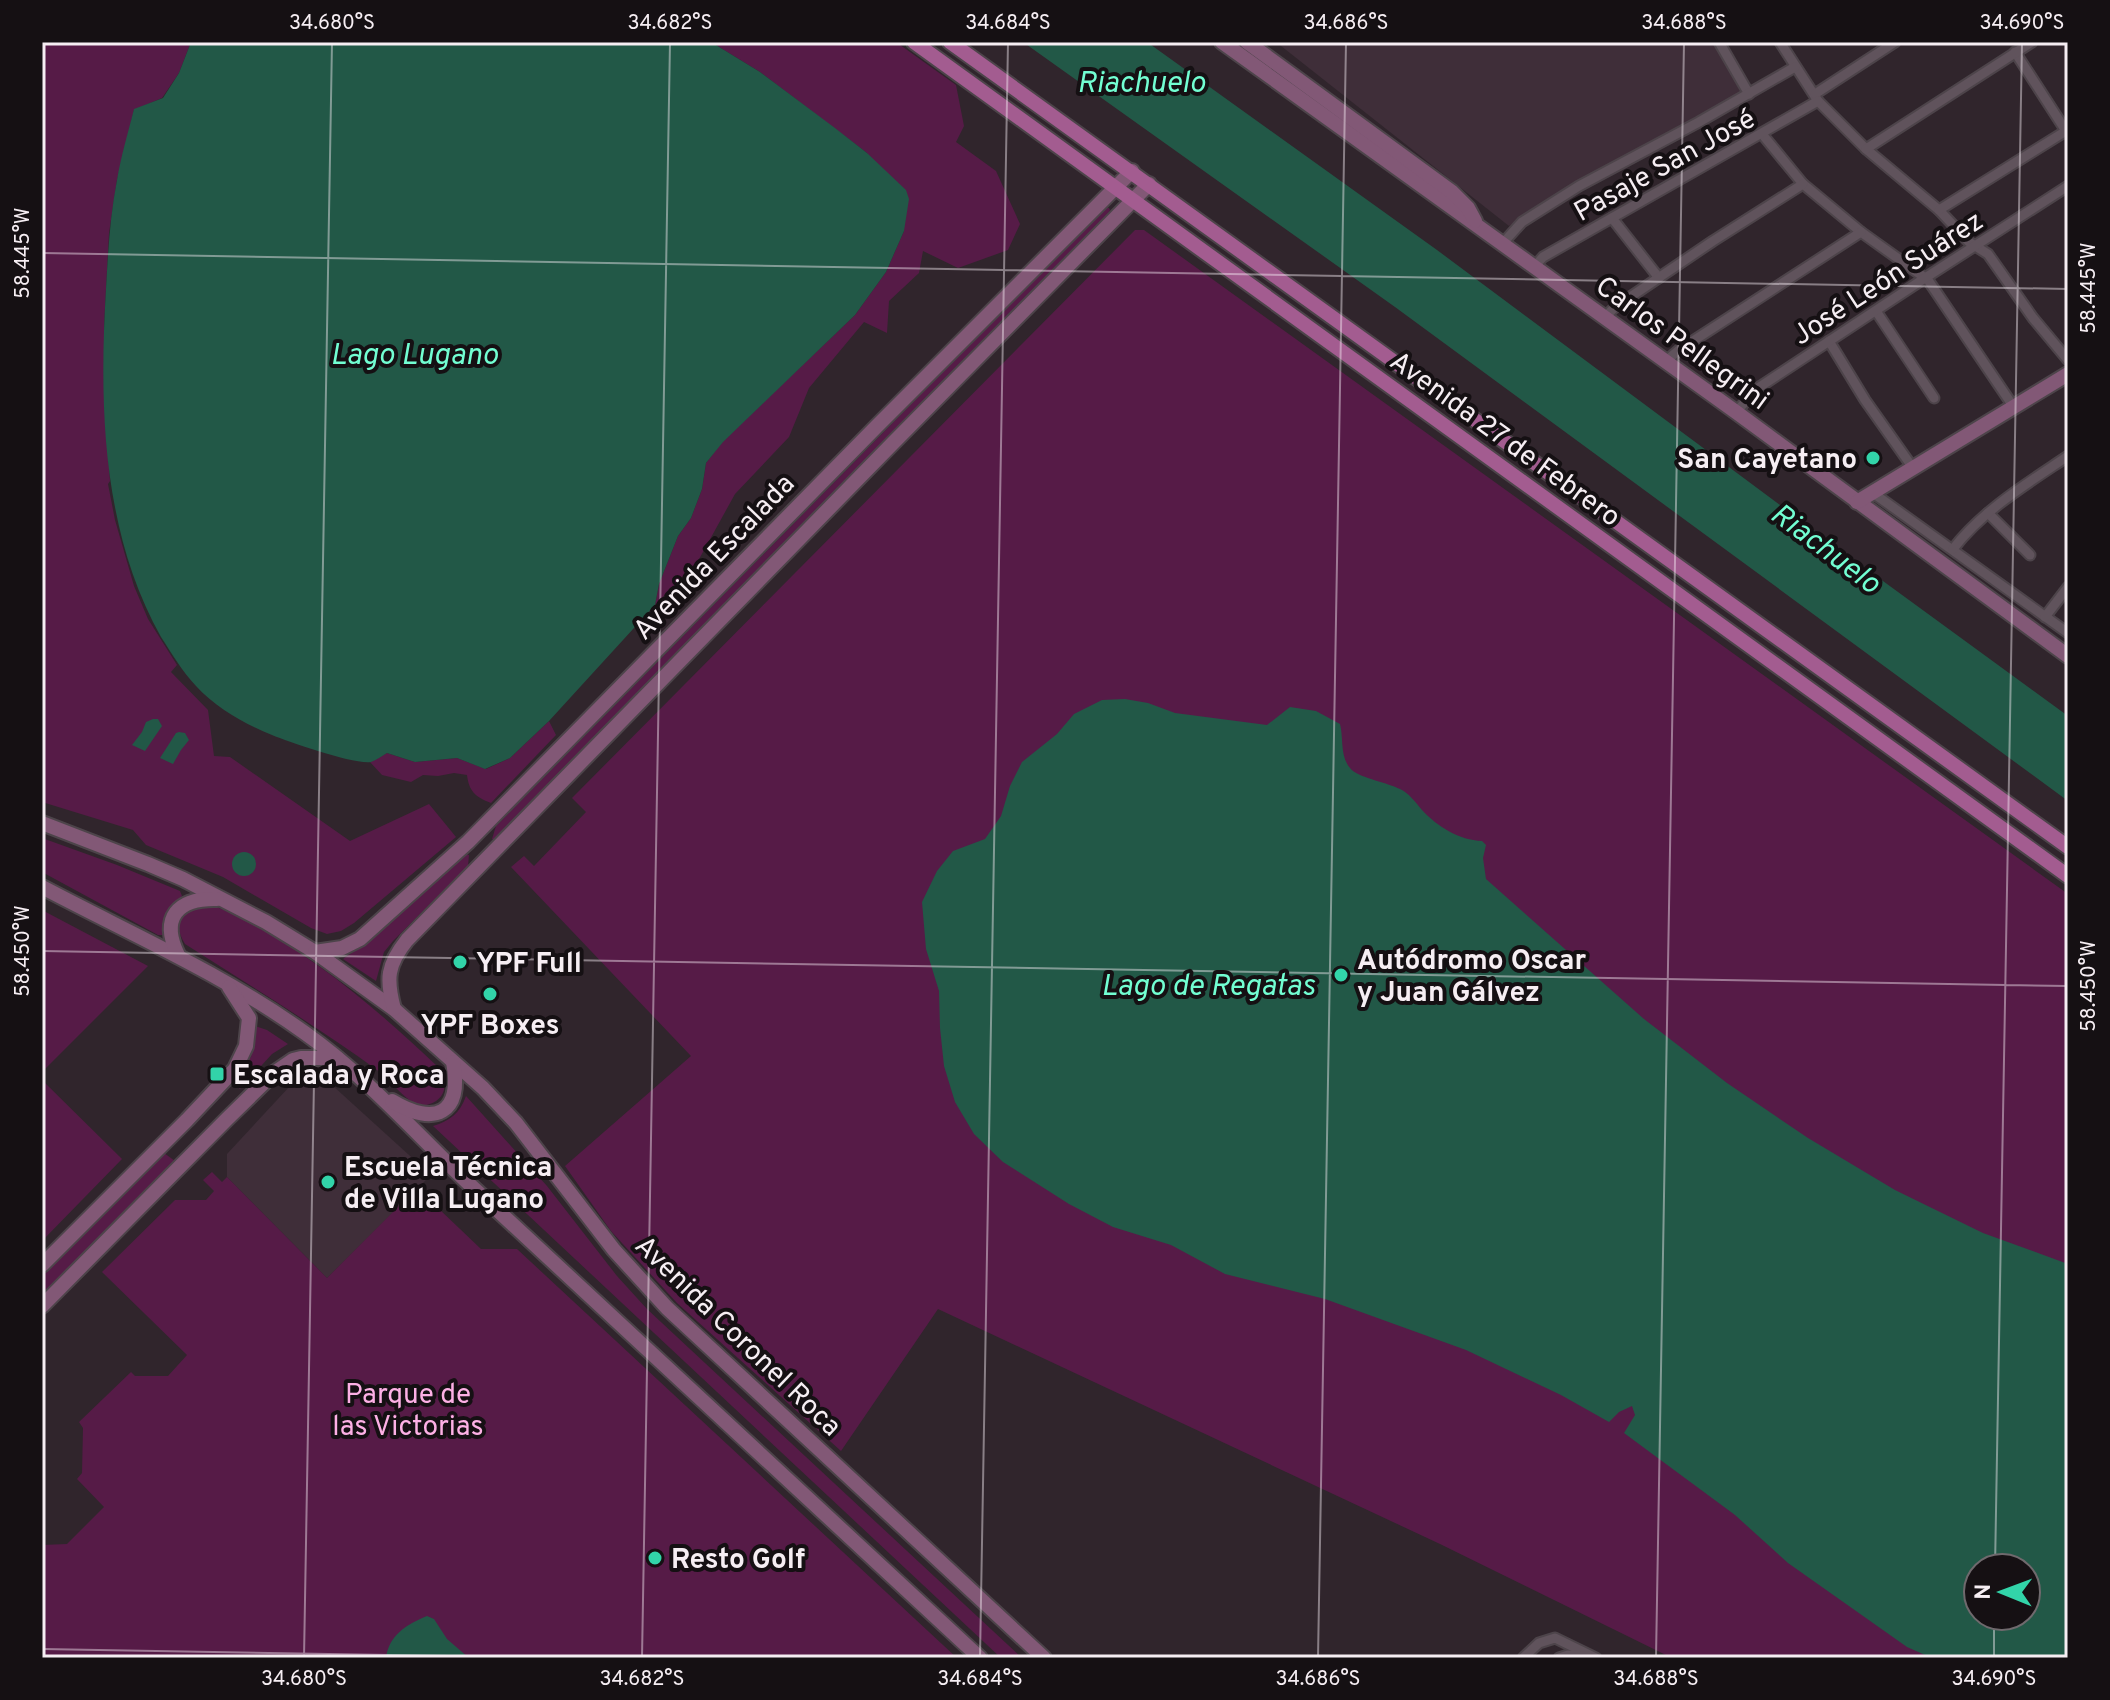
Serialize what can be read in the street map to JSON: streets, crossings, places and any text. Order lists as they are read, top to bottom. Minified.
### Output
{"streets":{"main road":["Carlos Pellegrini","Avenida 27 de Febrero","Avenida Escalada","Avenida Coronel Roca"],"street":["Pasaje San José","José León Suárez"]},"crossings":[["Pasaje San José","Carlos Pellegrini"],["José León Suárez","Carlos Pellegrini"],["Avenida 27 de Febrero","Avenida Escalada"],["Avenida Escalada","Avenida Coronel Roca"]],"water":["Riachuelo","Lago Lugano","Lago de Regatas"],"parks":["Parque de las Victorias"],"places":{"other":["San Cayetano","YPF Full","Autódromo Oscar y Juan Gálvez","YPF Boxes","Escuela Técnica de Villa Lugano","Resto Golf"],"transit":["Escalada y Roca"]},"north":"left","coordinates":["34.680°S","34.682°S","34.684°S","34.686°S","34.688°S","34.690°S","58.445°W","58.450°W"]}
